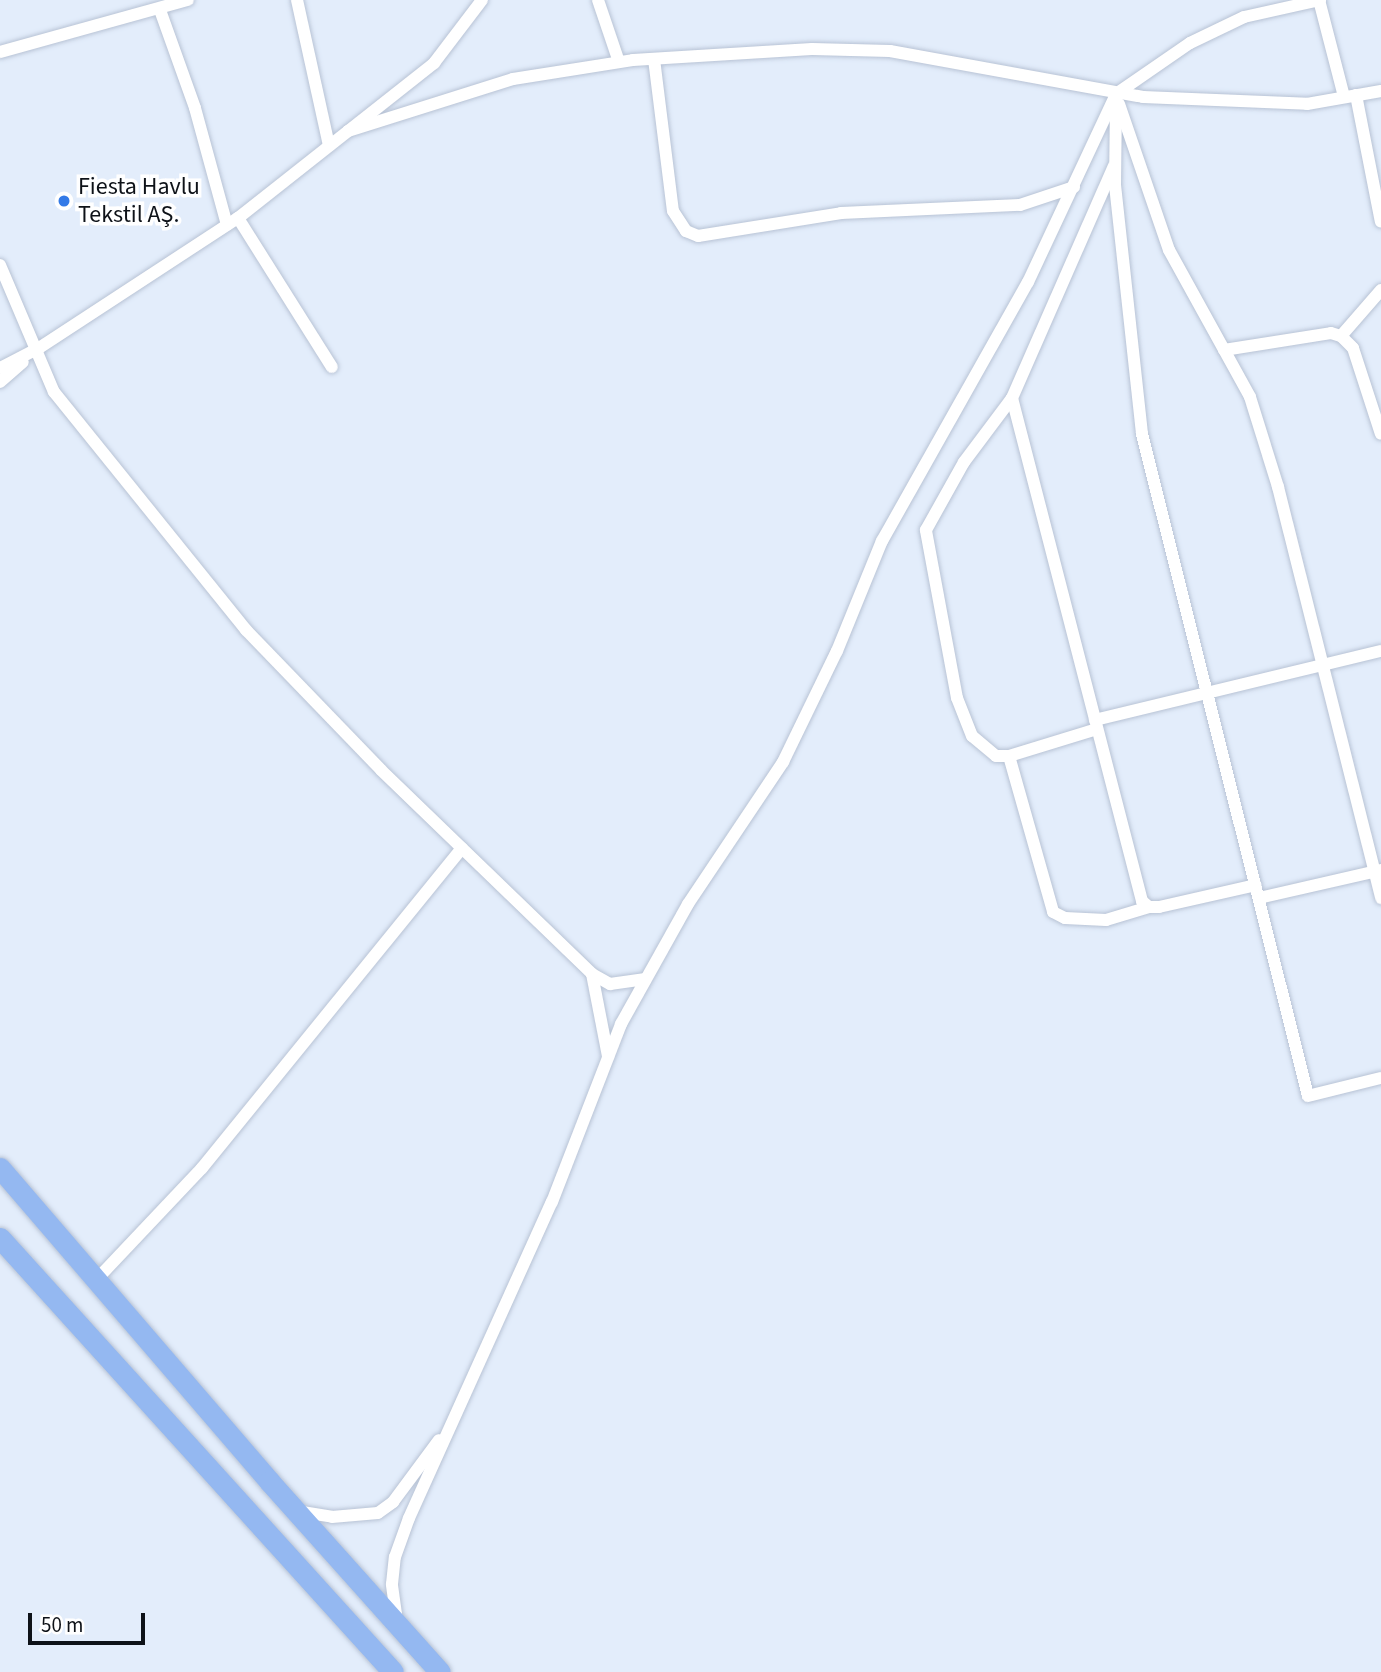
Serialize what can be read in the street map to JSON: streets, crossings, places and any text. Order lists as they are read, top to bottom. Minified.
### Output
{"places":["Fiesta Havlu Tekstil AŞ."],"scale_bar":"50 m"}
